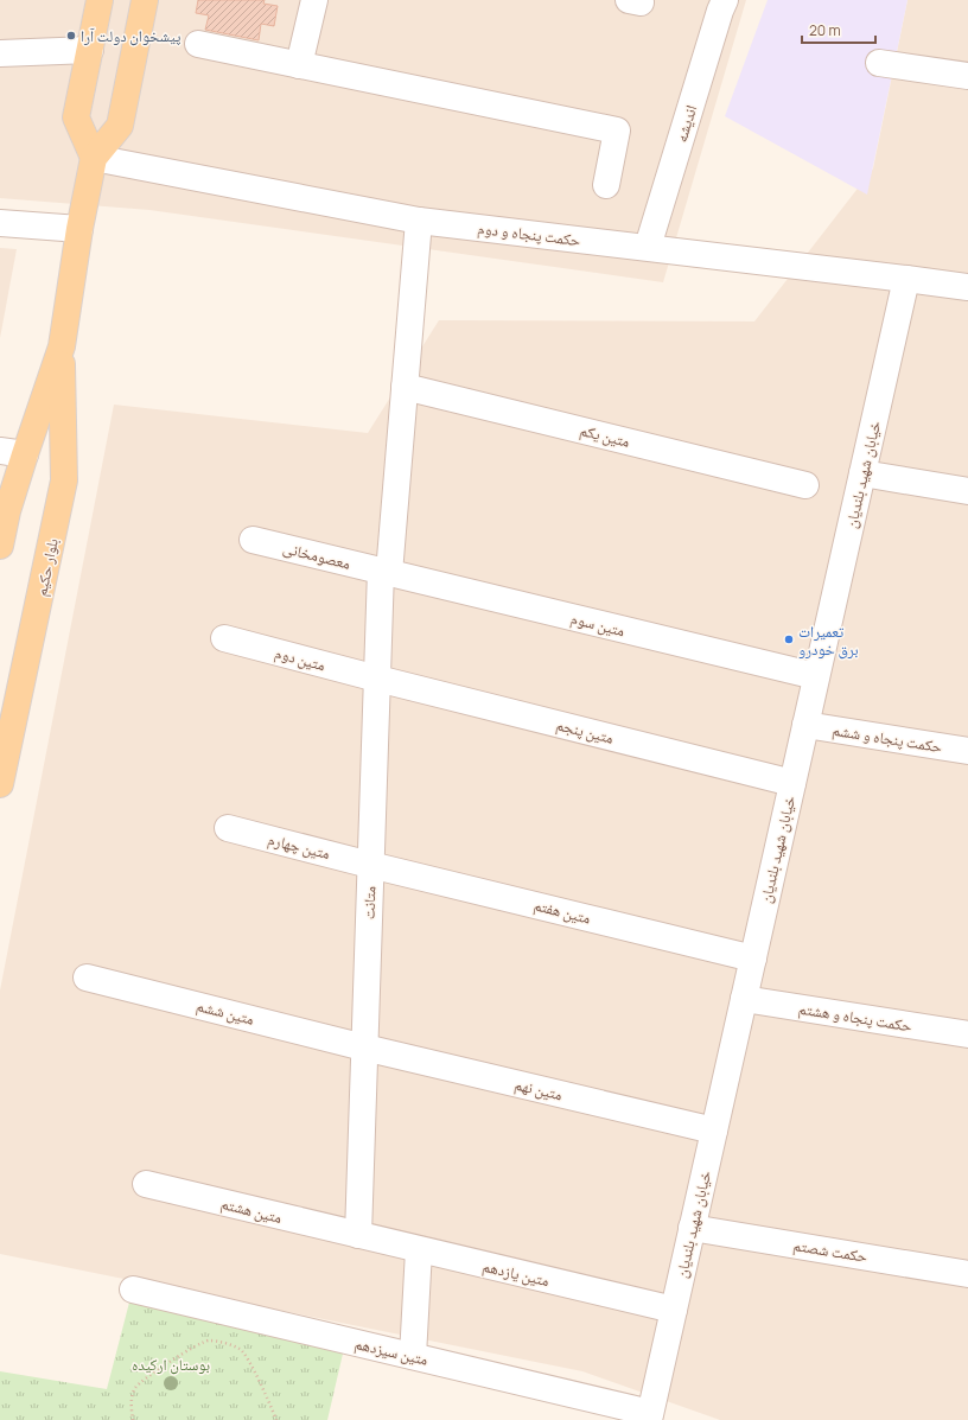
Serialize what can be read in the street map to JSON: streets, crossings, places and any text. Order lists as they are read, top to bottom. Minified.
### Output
{"streets":{"main road":["بلوار حکیم"],"street":["اندیشه","حکمت پنجاه و دوم","متین یکم","خیابان شهید بلندیان","معصومخانی","متین سوم","متین دوم","متین پنجم","حکمت پنجاه و ششم","متین چهارم","متانت","متین هفتم","متین ششم","حکمت پنجاه و هشتم","متین نهم","متین هشتم","حکمت شصتم","متین یازدهم","متین سیزدهم"]},"crossings":[["اندیشه","حکمت پنجاه و دوم"],["حکمت پنجاه و دوم","خیابان شهید بلندیان"],["حکمت پنجاه و دوم","بلوار حکیم"],["حکمت پنجاه و دوم","متانت"],["متین یکم","متانت"],["خیابان شهید بلندیان","متین سوم"],["خیابان شهید بلندیان","متین پنجم"],["خیابان شهید بلندیان","حکمت پنجاه و ششم"],["خیابان شهید بلندیان","متین هفتم"],["خیابان شهید بلندیان","حکمت پنجاه و هشتم"],["خیابان شهید بلندیان","متین نهم"],["خیابان شهید بلندیان","حکمت شصتم"],["خیابان شهید بلندیان","متین یازدهم"],["خیابان شهید بلندیان","متین سیزدهم"],["معصومخانی","متین سوم"],["معصومخانی","متانت"],["متین سوم","متانت"],["متین دوم","متین پنجم"],["متین دوم","متانت"],["متین پنجم","متانت"],["متین چهارم","متانت"],["متین چهارم","متین هفتم"],["متانت","متین هفتم"],["متانت","متین ششم"],["متانت","متین نهم"],["متانت","متین هشتم"],["متانت","متین یازدهم"],["متین ششم","متین نهم"],["متین هشتم","متین یازدهم"]],"parks":["بوستان ارکیده"],"places":["پیشخوان دولت آرا","تعمیرات برق خودرو"],"scale_bar":"20 m"}
